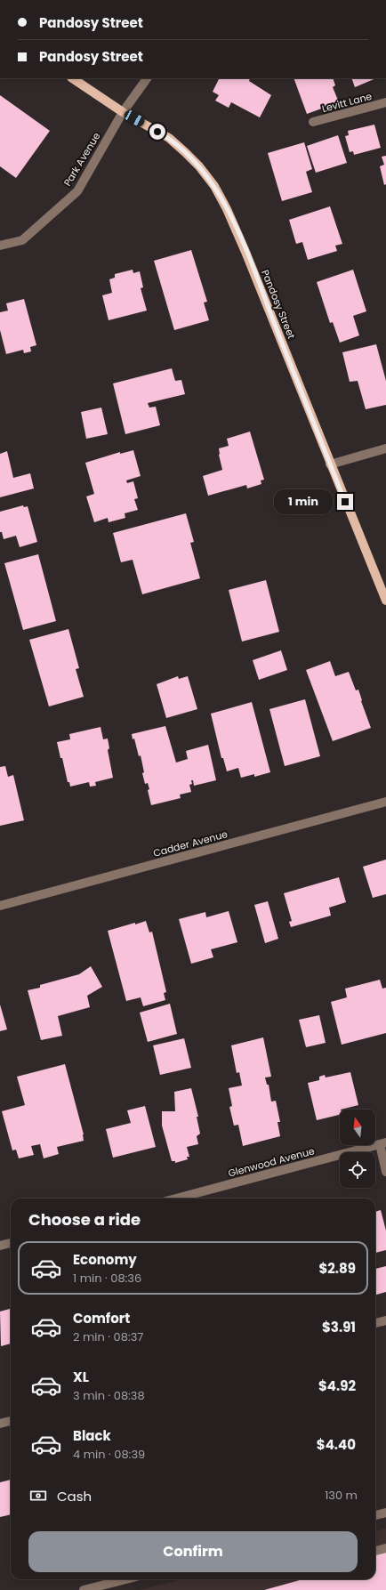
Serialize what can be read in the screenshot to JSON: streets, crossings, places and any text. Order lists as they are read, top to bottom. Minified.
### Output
{"streets":{"main road":["Pandosy Street"],"street":["Levitt Lane","Park Avenue","Cadder Avenue","Glenwood Avenue"]},"crossings":[["Park Avenue","Pandosy Street"]],"north":"top","page":{"banner":["Pandosy Street","Pandosy Street"],"bubble":"1 min","heading":"Choose a ride","list":[{"name":"Economy","note":"1 min · 08:36","value":"$2.89"},{"name":"Comfort","note":"2 min · 08:37","value":"$3.91"},{"name":"XL","note":"3 min · 08:38","value":"$4.92"},{"name":"Black","note":"4 min · 08:39","value":"$4.40"}],"pay":["Cash","130 m"],"buttons":"Confirm"}}
